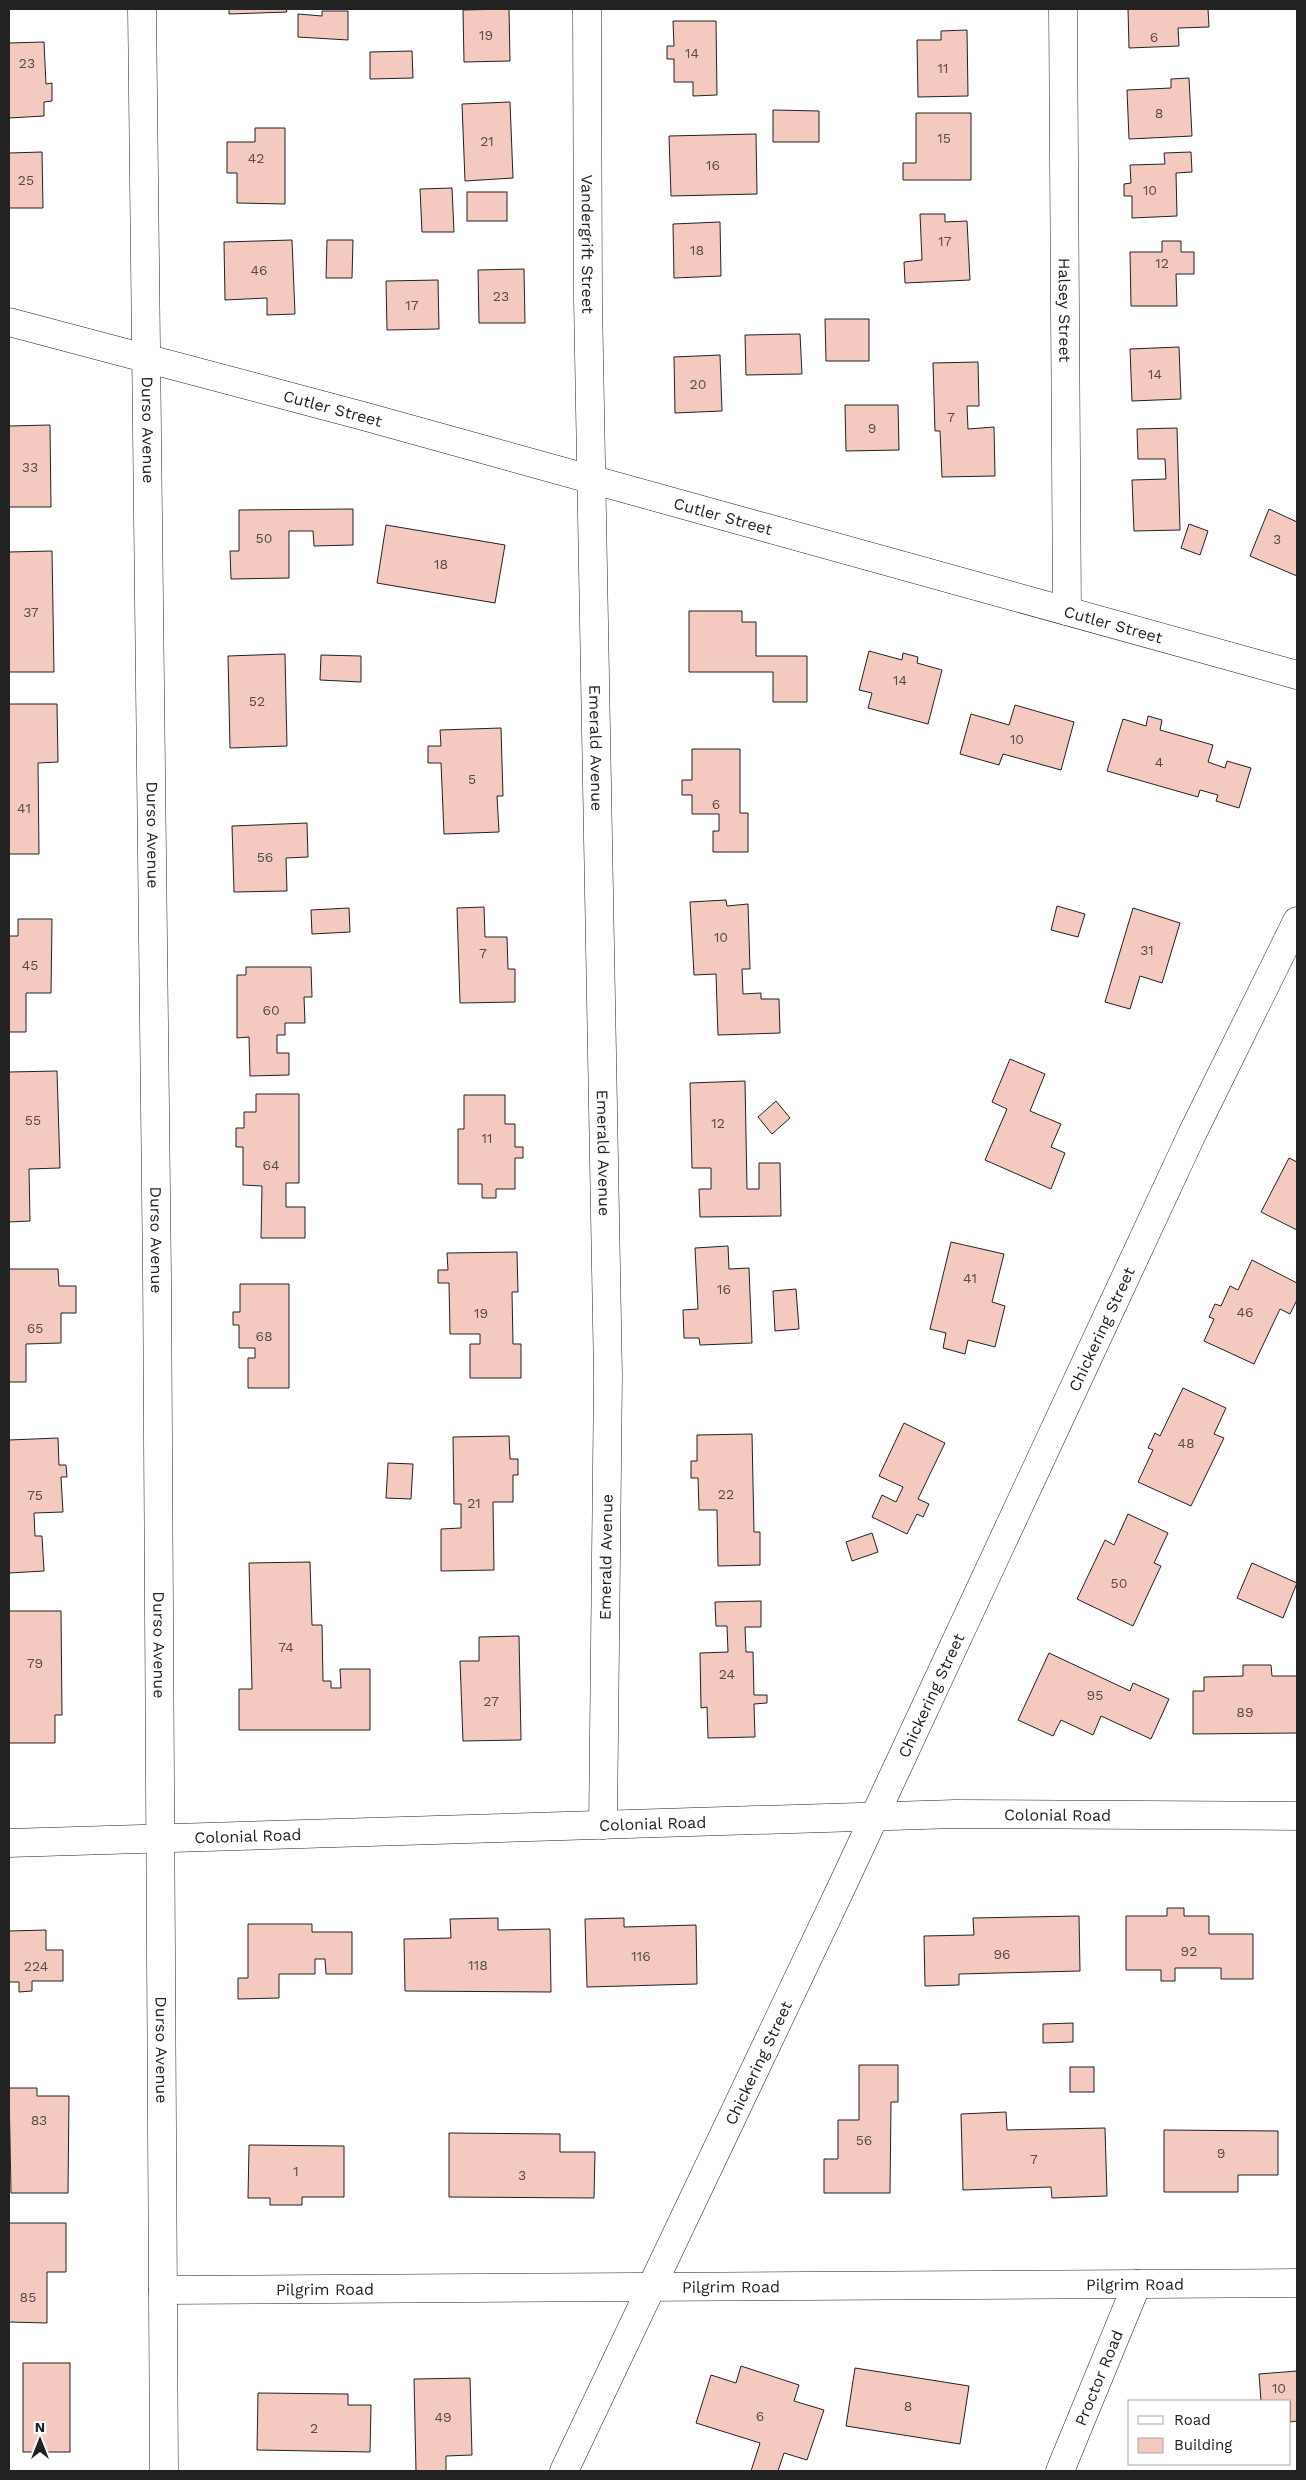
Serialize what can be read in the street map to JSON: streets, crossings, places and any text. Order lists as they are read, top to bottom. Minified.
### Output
{"streets":{"street":["Vandergrift Street","Halsey Street","Cutler Street","Durso Avenue","Emerald Avenue","Chickering Street","Colonial Road","Pilgrim Road","Proctor Road"]},"crossings":[["Vandergrift Street","Cutler Street"],["Vandergrift Street","Emerald Avenue"],["Halsey Street","Cutler Street"],["Cutler Street","Durso Avenue"],["Cutler Street","Emerald Avenue"],["Durso Avenue","Colonial Road"],["Durso Avenue","Pilgrim Road"],["Emerald Avenue","Colonial Road"],["Chickering Street","Colonial Road"],["Chickering Street","Pilgrim Road"],["Pilgrim Road","Proctor Road"]],"house_numbers":["19","6","14","23","11","8","15","21","42","16","25","10","17","18","12","46","23","17","14","20","7","9","33","50","3","18","37","14","52","10","4","5","6","41","56","10","31","7","45","60","55","12","11","64","41","16","46","19","65","68","48","22","75","21","50","74","79","24","95","27","89","92","96","116","118","224","83","56","9","7","1","3","85","10","8","6","49","2"],"legend":["Road","Building"],"north":"top"}
